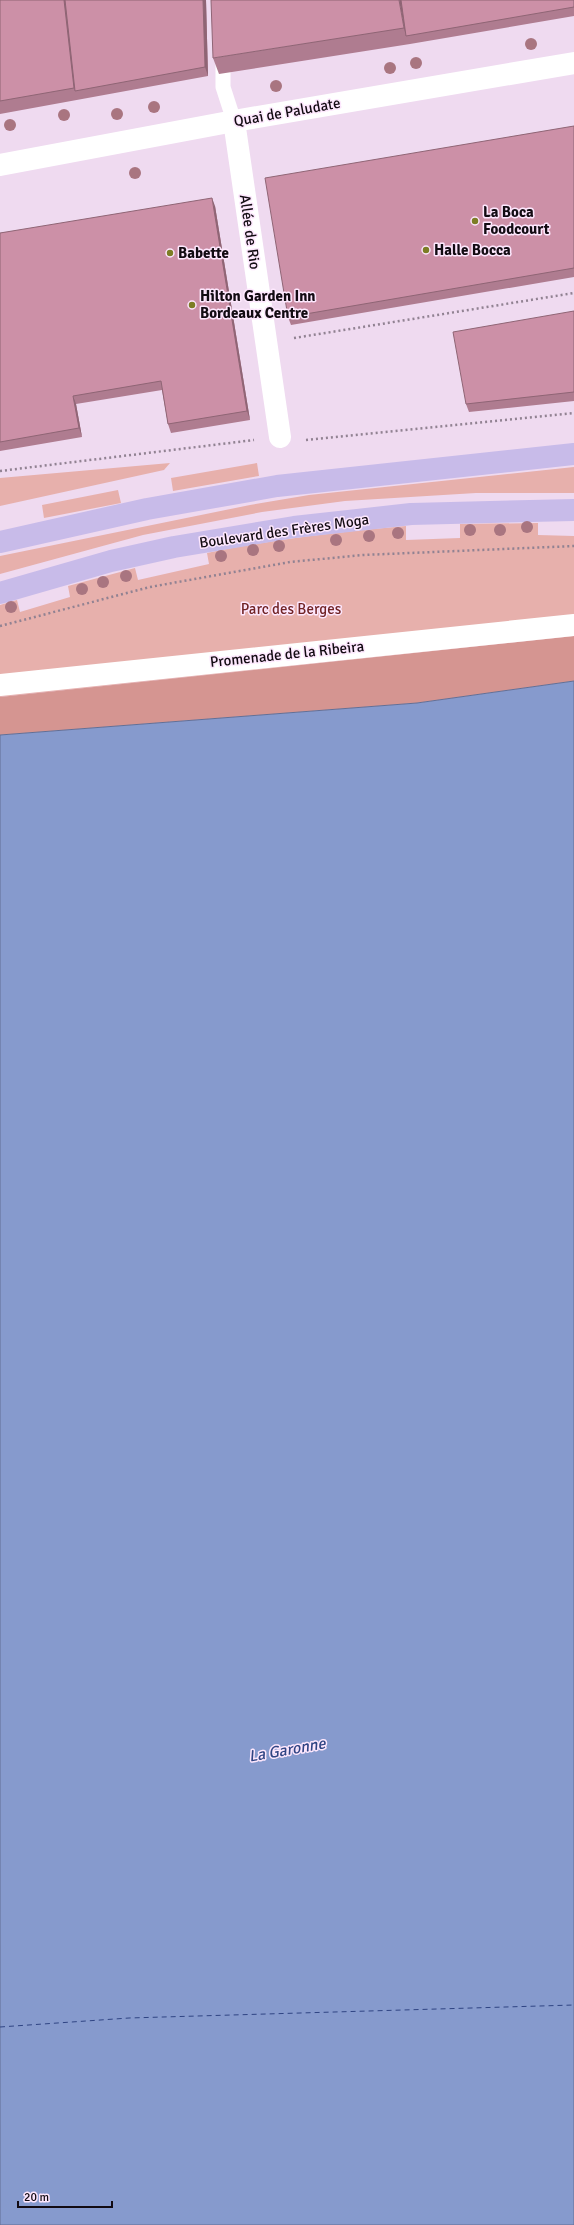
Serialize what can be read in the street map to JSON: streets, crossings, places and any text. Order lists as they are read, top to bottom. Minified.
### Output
{"streets":{"main road":["Boulevard des Frères Moga"],"street":["Quai de Paludate","Allée de Rio","Promenade de la Ribeira"]},"crossings":[["Quai de Paludate","Allée de Rio"]],"water":["La Garonne"],"parks":["Parc des Berges"],"places":["La Boca Foodcourt","Halle Bocca","Babette","Hilton Garden Inn Bordeaux Centre"],"scale_bar":"20 m"}
